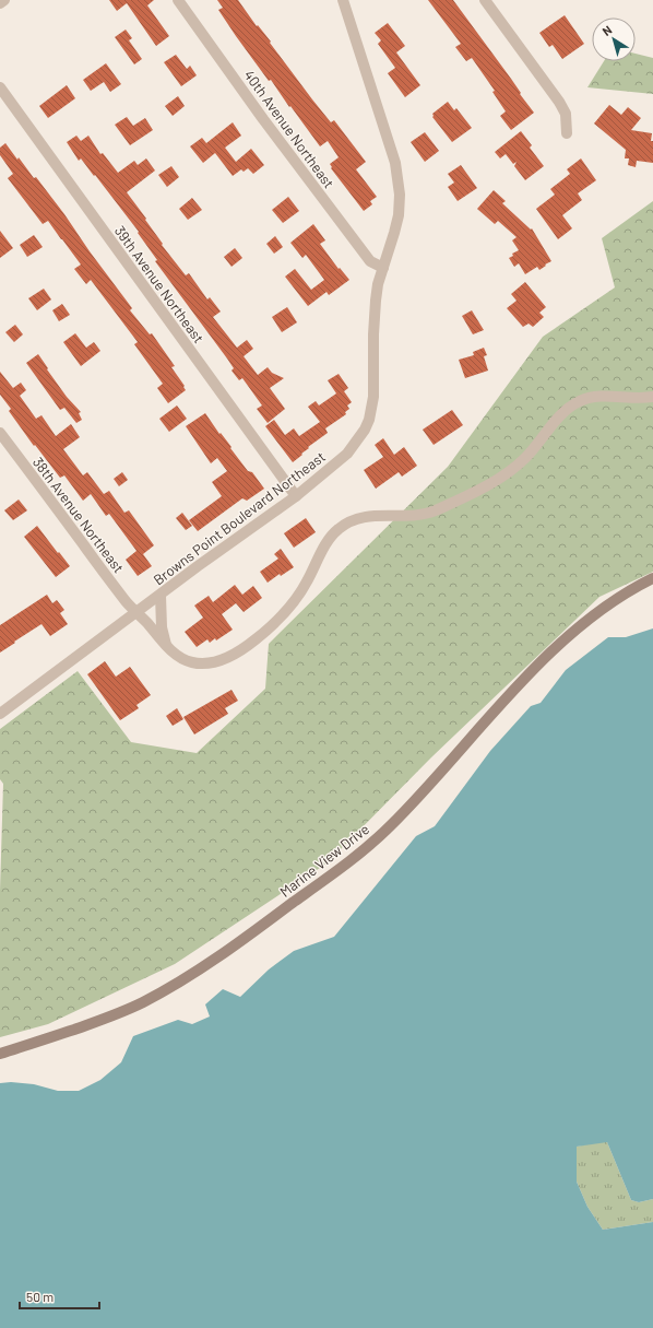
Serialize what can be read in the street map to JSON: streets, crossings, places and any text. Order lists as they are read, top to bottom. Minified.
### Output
{"streets":{"main road":["Marine View Drive"],"street":["40th Avenue Northeast","39th Avenue Northeast","38th Avenue Northeast","Browns Point Boulevard Northeast"]},"crossings":[["40th Avenue Northeast","Browns Point Boulevard Northeast"],["39th Avenue Northeast","Browns Point Boulevard Northeast"],["38th Avenue Northeast","Browns Point Boulevard Northeast"]],"scale_bar":"50 m","north":"top left"}
